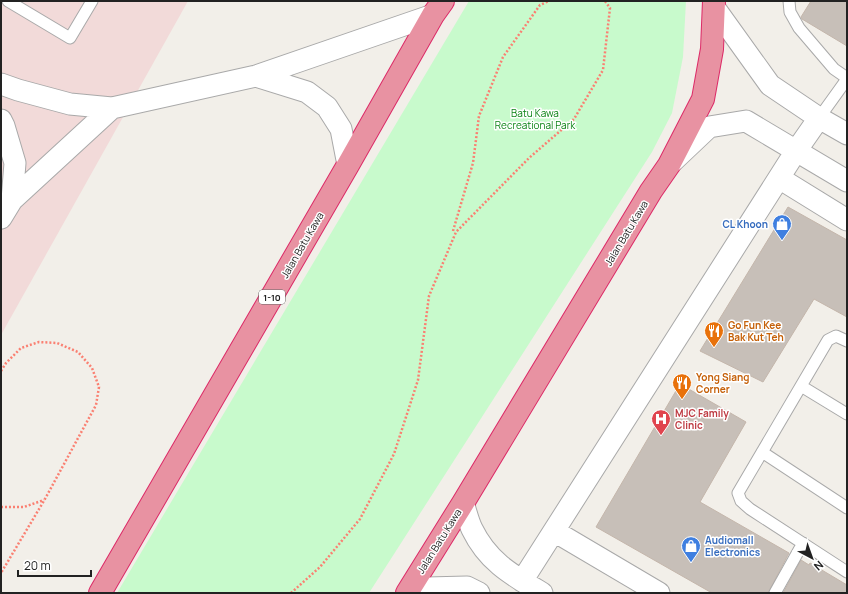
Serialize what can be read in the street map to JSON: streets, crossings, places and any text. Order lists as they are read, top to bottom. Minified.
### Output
{"streets":{"highway":["Jalan Batu Kawa","1-10"]},"parks":["Batu Kawa Recreational Park"],"places":{"shop":["CL Khoon","Audiomall Electronics"],"restaurant":["Go Fun Kee Bak Kut Teh","Yong Siang Corner"],"hospital":["MJC Family Clinic"]},"scale_bar":"20 m","north":"bottom right"}
